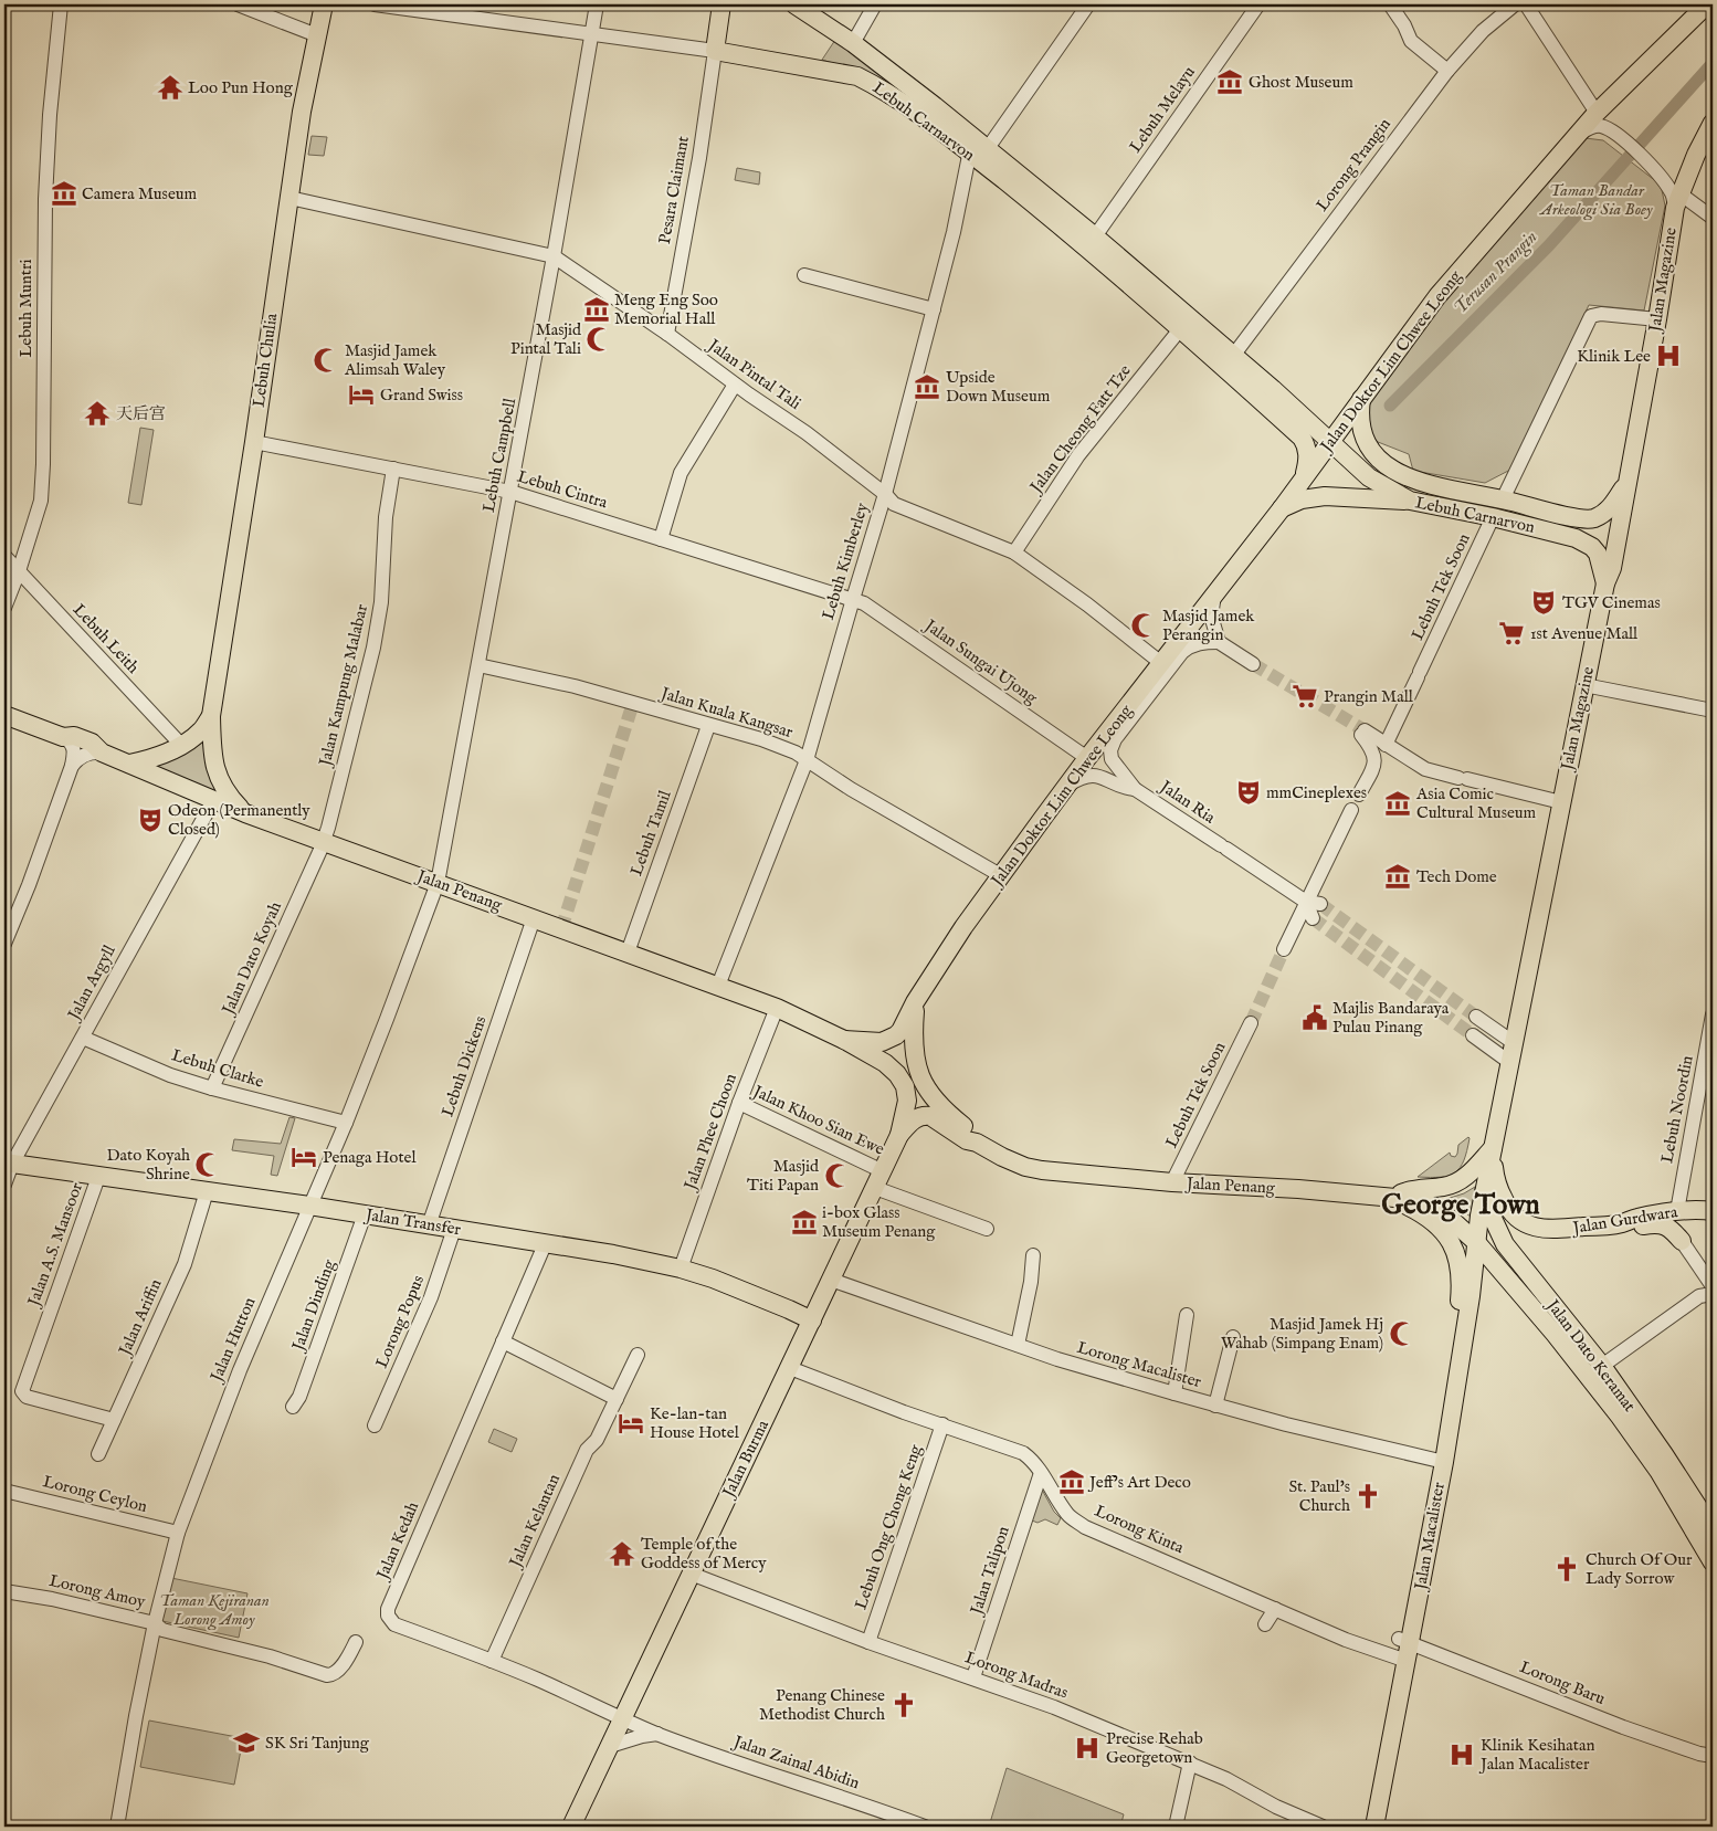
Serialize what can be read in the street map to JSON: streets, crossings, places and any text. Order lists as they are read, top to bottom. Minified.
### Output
{"streets":{"main road":["Lebuh Carnarvon","Jalan Magazine","Lebuh Chulia","Jalan Doktor Lim Chwee Leong","Jalan Penang","Jalan Gurdwara","Jalan Transfer","Jalan Dato Keramat","Jalan Burma","Jalan Macalister"],"street":["Lebuh Melayu","Lorong Prangin","Pesara Claimant","Lebuh Muntri","Jalan Pintal Tali","Jalan Cheong Fatt Tze","Lebuh Campbell","Lebuh Cintra","Lebuh Kimberley","Lebuh Tek Soon","Lebuh Leith","Jalan Sungai Ujong","Jalan Kampung Malabar","Jalan Kuala Kangsar","Jalan Ria","Lebuh Tamil","Jalan Dato Koyah","Jalan Argyll","Lebuh Dickens","Lebuh Clarke","Lebuh Noordin","Jalan Khoo Sian Ewe","Jalan Phee Choon","Jalan A.S. Mansoor","Jalan Dinding","Jalan Ariffin","Lorong Popus","Jalan Hutton","Lorong Macalister","Lorong Ceylon","Jalan Kelantan","Lebuh Ong Chong Keng","Lorong Kinta","Jalan Kedah","Jalan Talipon","Lorong Amoy","Lorong Madras","Lorong Baru","Jalan Zainal Abidin"]},"crossings":[["Lebuh Melayu","Lebuh Carnarvon"],["Lebuh Carnarvon","Lorong Prangin"],["Lebuh Carnarvon","Pesara Claimant"],["Lebuh Carnarvon","Jalan Magazine"],["Lebuh Carnarvon","Jalan Doktor Lim Chwee Leong"],["Lebuh Carnarvon","Jalan Cheong Fatt Tze"],["Lebuh Carnarvon","Lebuh Campbell"],["Lebuh Carnarvon","Lebuh Kimberley"],["Lebuh Carnarvon","Lebuh Tek Soon"],["Pesara Claimant","Jalan Pintal Tali"],["Jalan Magazine","Jalan Penang"],["Jalan Magazine","Jalan Gurdwara"],["Jalan Magazine","Jalan Dato Keramat"],["Jalan Magazine","Jalan Macalister"],["Lebuh Muntri","Lebuh Leith"],["Lebuh Chulia","Jalan Pintal Tali"],["Lebuh Chulia","Lebuh Cintra"],["Lebuh Chulia","Jalan Penang"],["Jalan Doktor Lim Chwee Leong","Jalan Pintal Tali"],["Jalan Doktor Lim Chwee Leong","Jalan Sungai Ujong"],["Jalan Doktor Lim Chwee Leong","Jalan Kuala Kangsar"],["Jalan Doktor Lim Chwee Leong","Jalan Ria"],["Jalan Doktor Lim Chwee Leong","Jalan Penang"],["Jalan Pintal Tali","Jalan Cheong Fatt Tze"],["Jalan Pintal Tali","Lebuh Campbell"],["Jalan Pintal Tali","Lebuh Kimberley"],["Lebuh Campbell","Lebuh Cintra"],["Lebuh Campbell","Jalan Kuala Kangsar"],["Lebuh Campbell","Jalan Penang"],["Lebuh Campbell","Jalan Hutton"],["Lebuh Cintra","Lebuh Kimberley"],["Lebuh Cintra","Jalan Sungai Ujong"],["Lebuh Cintra","Jalan Kampung Malabar"],["Lebuh Kimberley","Jalan Sungai Ujong"],["Lebuh Kimberley","Jalan Kuala Kangsar"],["Lebuh Kimberley","Jalan Penang"],["Lebuh Tek Soon","Jalan Penang"],["Jalan Kampung Malabar","Jalan Penang"],["Jalan Kampung Malabar","Jalan Dato Koyah"],["Jalan Kuala Kangsar","Lebuh Tamil"],["Lebuh Tamil","Jalan Penang"],["Jalan Penang","Jalan Dato Koyah"],["Jalan Penang","Jalan Argyll"],["Jalan Penang","Lebuh Dickens"],["Jalan Penang","Jalan Phee Choon"],["Jalan Penang","Jalan Hutton"],["Jalan Penang","Jalan Dato Keramat"],["Jalan Penang","Jalan Burma"],["Jalan Penang","Jalan Macalister"],["Jalan Dato Koyah","Lebuh Clarke"],["Jalan Argyll","Lebuh Clarke"],["Jalan Argyll","Jalan Transfer"],["Lebuh Dickens","Jalan Transfer"],["Lebuh Clarke","Jalan Hutton"],["Lebuh Noordin","Jalan Gurdwara"],["Jalan Khoo Sian Ewe","Jalan Phee Choon"],["Jalan Khoo Sian Ewe","Jalan Burma"],["Jalan Phee Choon","Jalan Transfer"],["Jalan Transfer","Jalan A.S. Mansoor"],["Jalan Transfer","Jalan Dinding"],["Jalan Transfer","Jalan Ariffin"],["Jalan Transfer","Lorong Popus"],["Jalan Transfer","Jalan Hutton"],["Jalan Transfer","Jalan Burma"],["Jalan Transfer","Jalan Kedah"],["Jalan A.S. Mansoor","Jalan Ariffin"],["Jalan Hutton","Lorong Ceylon"],["Jalan Hutton","Lorong Amoy"],["Jalan Dato Keramat","Jalan Macalister"],["Lorong Macalister","Jalan Burma"],["Lorong Macalister","Jalan Macalister"],["Jalan Burma","Lorong Kinta"],["Jalan Burma","Jalan Kedah"],["Jalan Burma","Lorong Madras"],["Jalan Burma","Jalan Zainal Abidin"],["Jalan Kelantan","Jalan Kedah"],["Lebuh Ong Chong Keng","Lorong Kinta"],["Lebuh Ong Chong Keng","Lorong Madras"],["Lorong Kinta","Jalan Macalister"],["Lorong Kinta","Jalan Talipon"],["Lorong Kinta","Lorong Baru"],["Jalan Macalister","Lorong Baru"],["Jalan Kedah","Jalan Zainal Abidin"],["Jalan Talipon","Lorong Madras"]],"districts":["George Town"],"water":["Terusan Prangin"],"parks":["Taman Bandar Arkeologi Sia Boey","Taman Kejiranan Lorong Amoy"],"places":{"museum":["Ghost Museum","Camera Museum","Meng Eng Soo Memorial Hall","Upside Down Museum","Asia Comic Cultural Museum","Tech Dome","i-box Glass Museum Penang","Jeff’s Art Deco"],"temple":["Loo Pun Hong","天后宫","Temple of the Goddess of Mercy"],"mosque":["Masjid Pintal Tali","Masjid Jamek Alimsah Waley","Masjid Jamek Perangin","Dato Koyah Shrine","Masjid Titi Papan","Masjid Jamek Hj Wahab (Simpang Enam)"],"hospital":["Klinik Lee","Precise Rehab Georgetown","Klinik Kesihatan Jalan Macalister"],"hotel":["Grand Swiss","Penaga Hotel","Ke-lan-tan House Hotel"],"theatre":["TGV Cinemas","mmCineplexes","Odeon (Permanently Closed)"],"supermarket":["1st Avenue Mall","Prangin Mall"],"public building":["Majlis Bandaraya Pulau Pinang"],"church":["St. Paul's Church","Church Of Our Lady Sorrow","Penang Chinese Methodist Church"],"school or university":["SK Sri Tanjung"]}}
